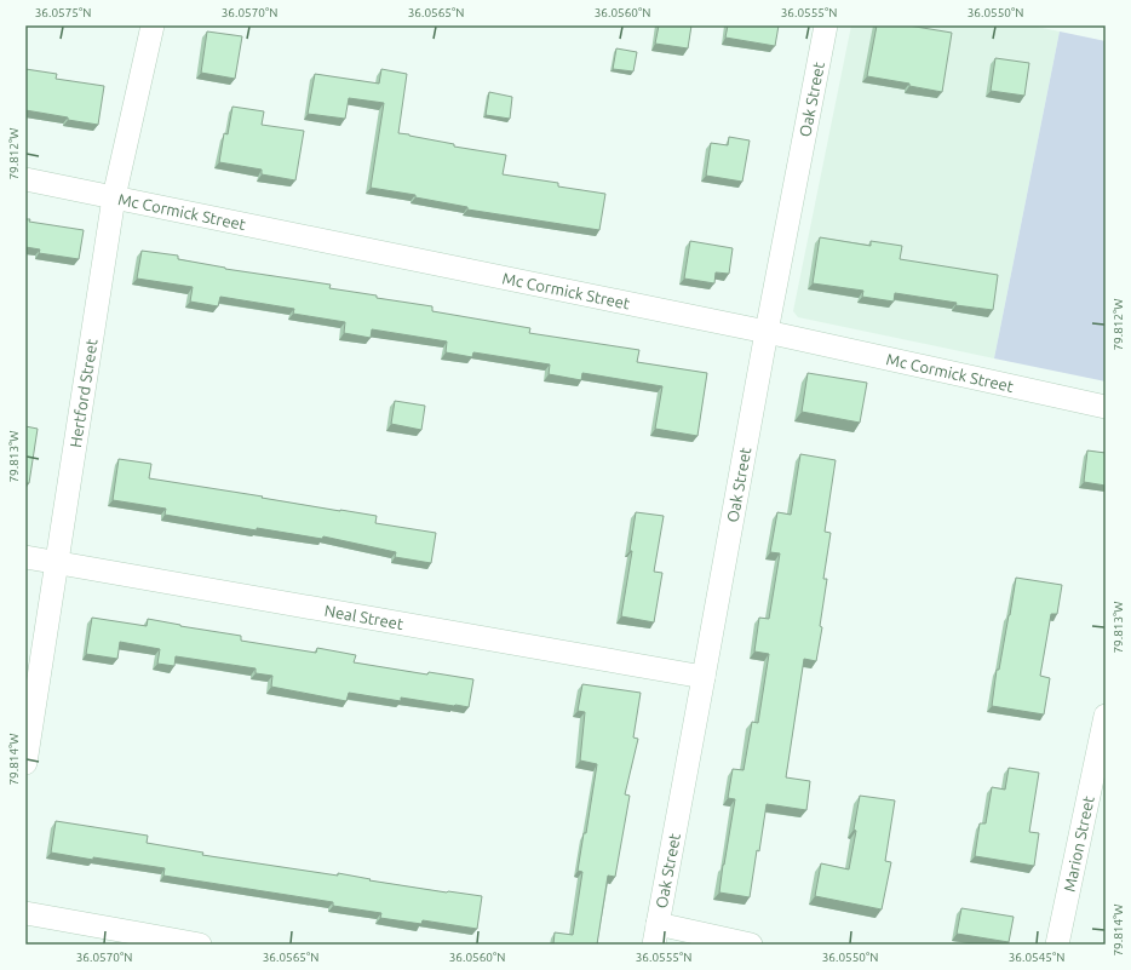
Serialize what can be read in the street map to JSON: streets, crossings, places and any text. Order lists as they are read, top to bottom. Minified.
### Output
{"streets":{"street":["Oak Street","Mc Cormick Street","Hertford Street","Neal Street","Marion Street"]},"crossings":[["Oak Street","Mc Cormick Street"],["Oak Street","Neal Street"],["Mc Cormick Street","Hertford Street"],["Hertford Street","Neal Street"]],"coordinates":["36.0575°N","36.0570°N","36.0565°N","36.0560°N","36.0555°N","36.0550°N","79.812°W","79.813°W","79.814°W","36.0545°N"]}
